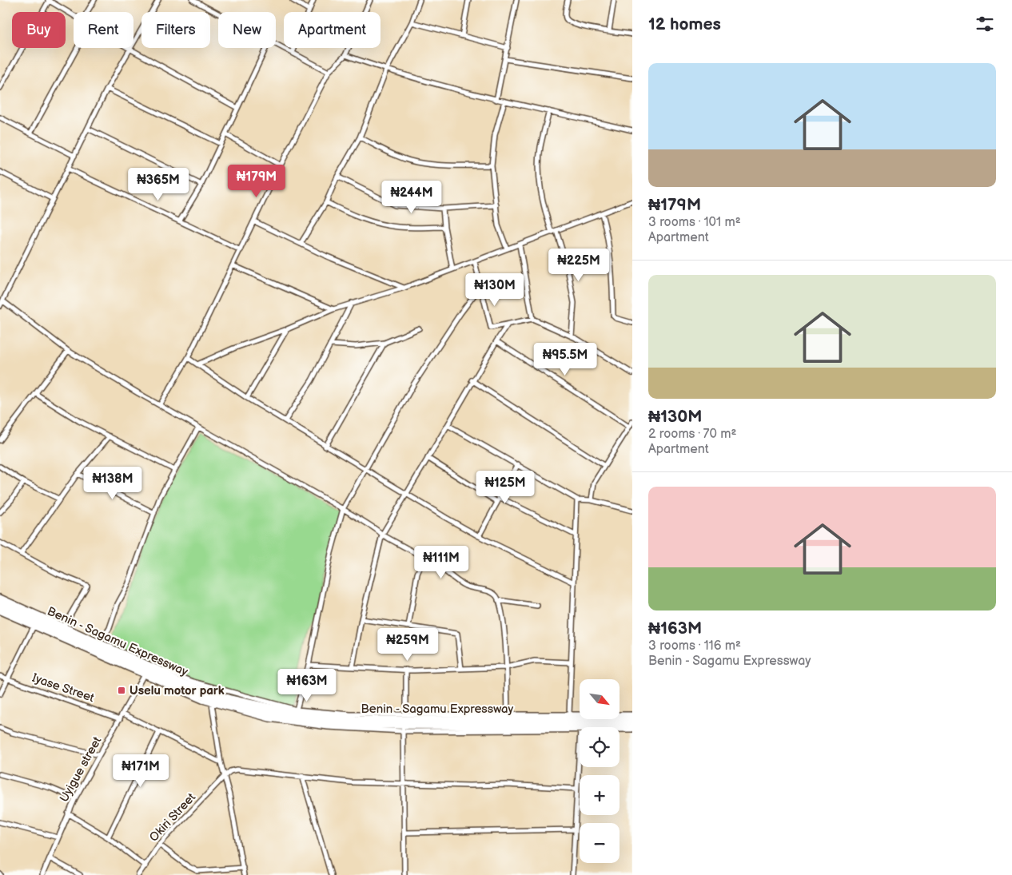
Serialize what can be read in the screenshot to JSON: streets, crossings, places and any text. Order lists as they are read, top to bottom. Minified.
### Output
{"streets":{"highway":["Benin - Sagamu Expressway"],"street":["Iyase Street","Uyigue street","Okiri Street"]},"crossings":[["Iyase Street","Uyigue street"]],"places":{"transit":["Uselu motor park"]},"north":"bottom right","page":{"heading":"12 homes","chip":["Buy","Rent","Filters","New","Apartment"],"list":[{"name":"₦179M","note":"3 rooms · 101 m² · Apartment"},{"name":"₦130M","note":"2 rooms · 70 m² · Apartment"},{"name":"₦163M","note":"3 rooms · 116 m² · Benin - Sagamu Expressway"}],"price":["₦179M","₦365M","₦244M","₦225M","₦130M","₦95.5M","₦138M","₦125M","₦111M","₦259M","₦163M","₦171M"],"map_buttons":["+","−"]}}
